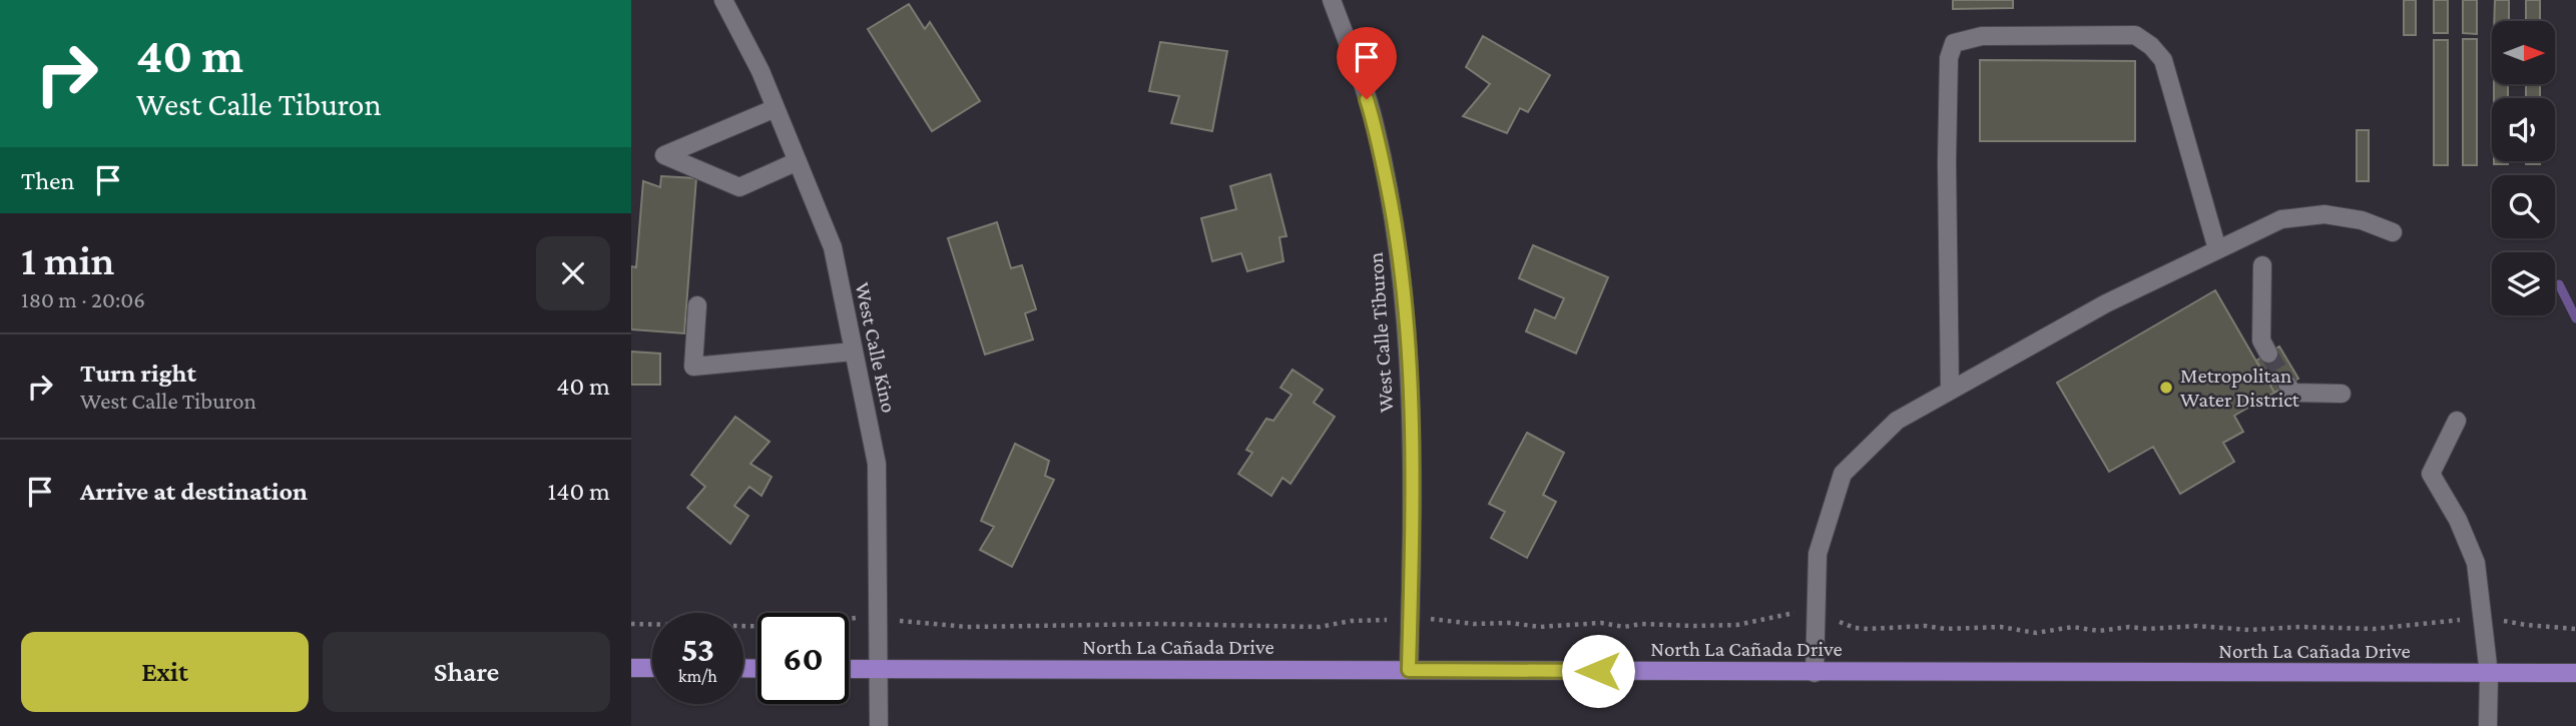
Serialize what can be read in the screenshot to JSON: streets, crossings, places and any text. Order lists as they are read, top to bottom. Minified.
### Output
{"streets":{"main road":["North La Cañada Drive"],"street":["West Calle Tiburon","West Calle Kino"]},"crossings":[["West Calle Tiburon","North La Cañada Drive"],["West Calle Kino","North La Cañada Drive"]],"places":["Metropolitan Water District"],"north":"right","page":{"turn":["40 m","West Calle Tiburon"],"then":"Then","heading":["1 min","180 m · 20:06"],"list":[{"name":"Turn right","note":"West Calle Tiburon","value":"40 m"},{"name":"Arrive at destination","value":"140 m"}],"speed":"53 km/h","limit":"60","buttons":["Exit","Share"]}}
